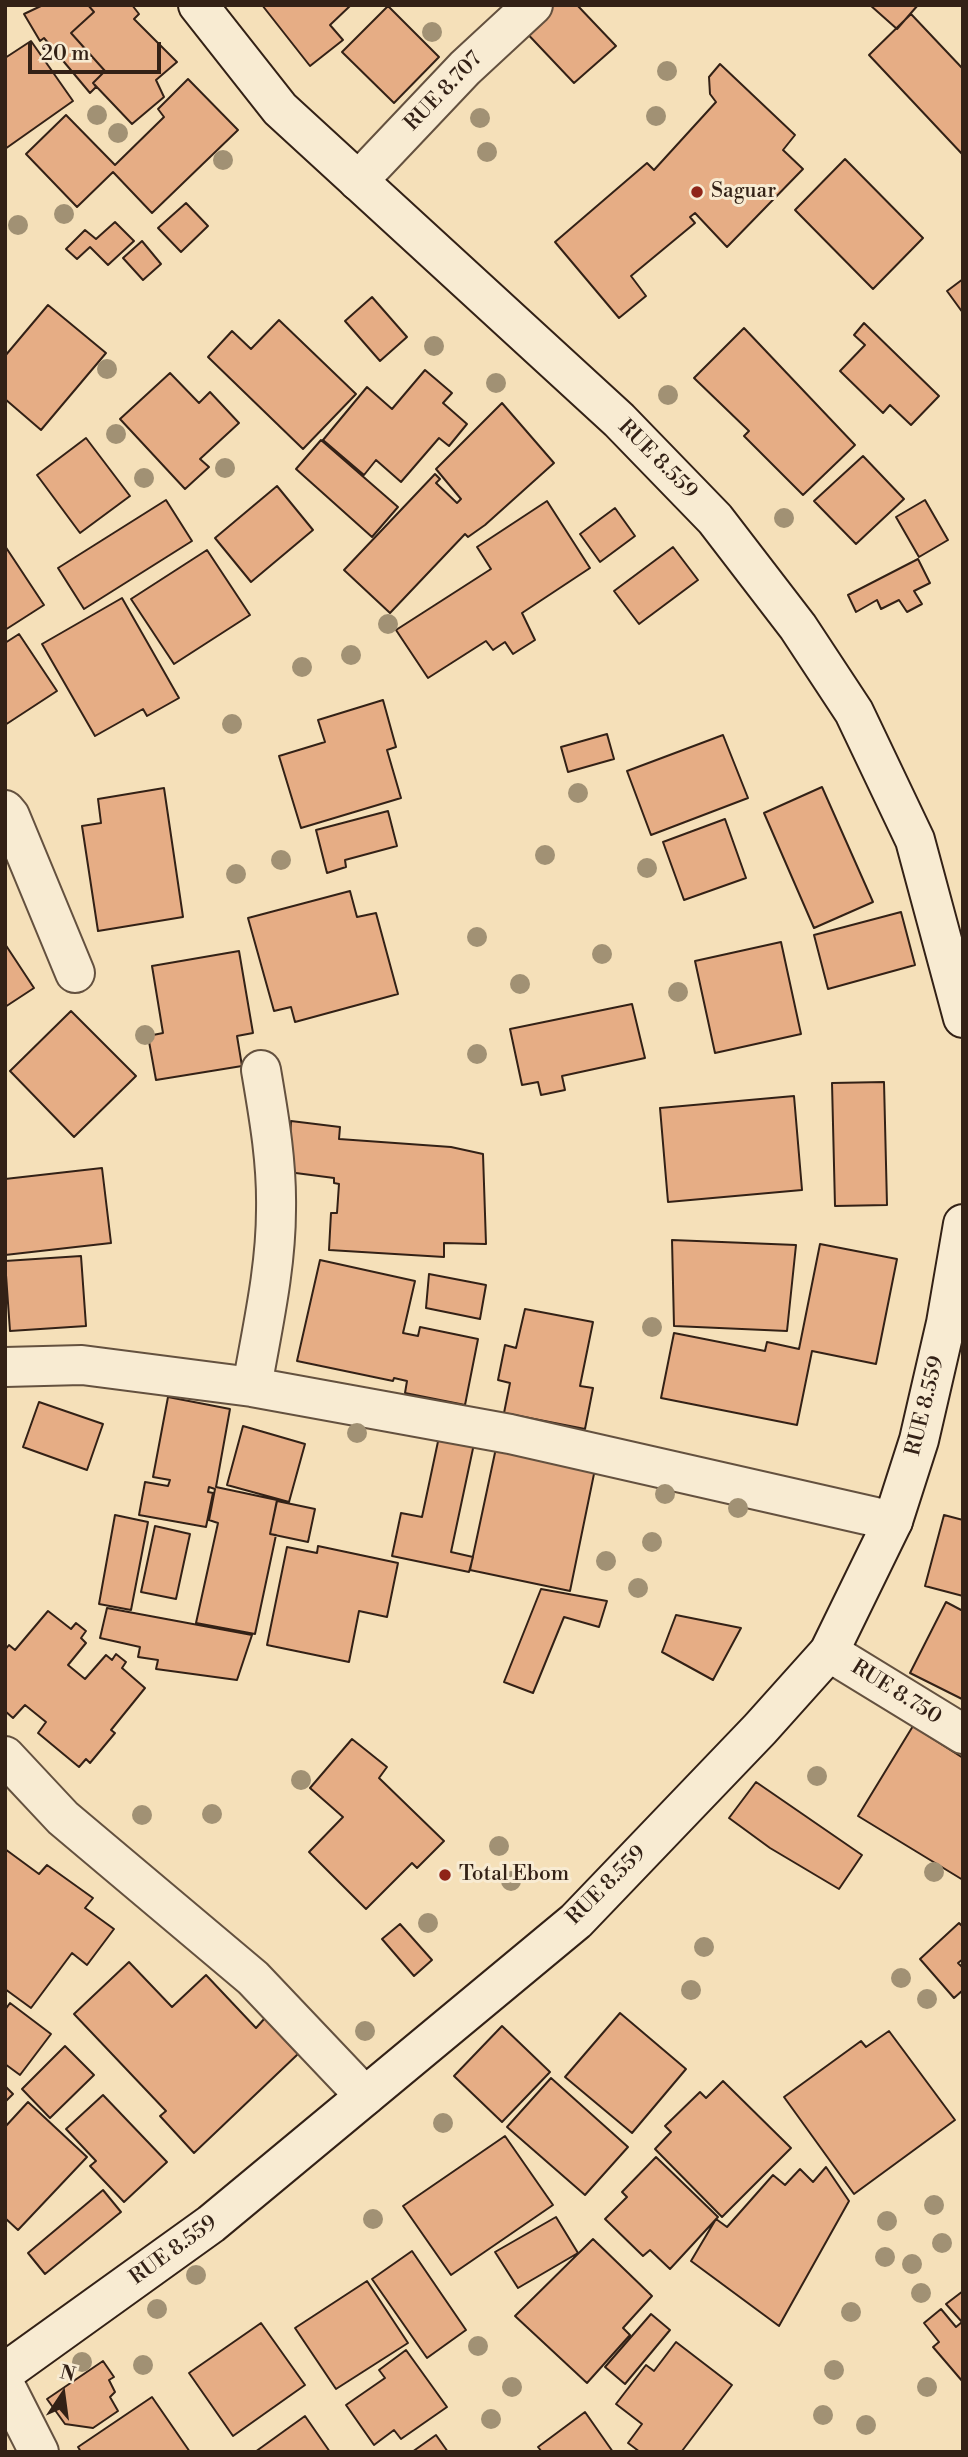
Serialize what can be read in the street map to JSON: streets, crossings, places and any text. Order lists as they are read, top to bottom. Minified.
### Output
{"streets":{"main road":["RUE 8.707","RUE 8.559","RUE 8.750"]},"crossings":[["RUE 8.707","RUE 8.559"],["RUE 8.559","RUE 8.750"]],"places":["Saguar","Total Ebom"],"scale_bar":"20 m","north":"top"}
